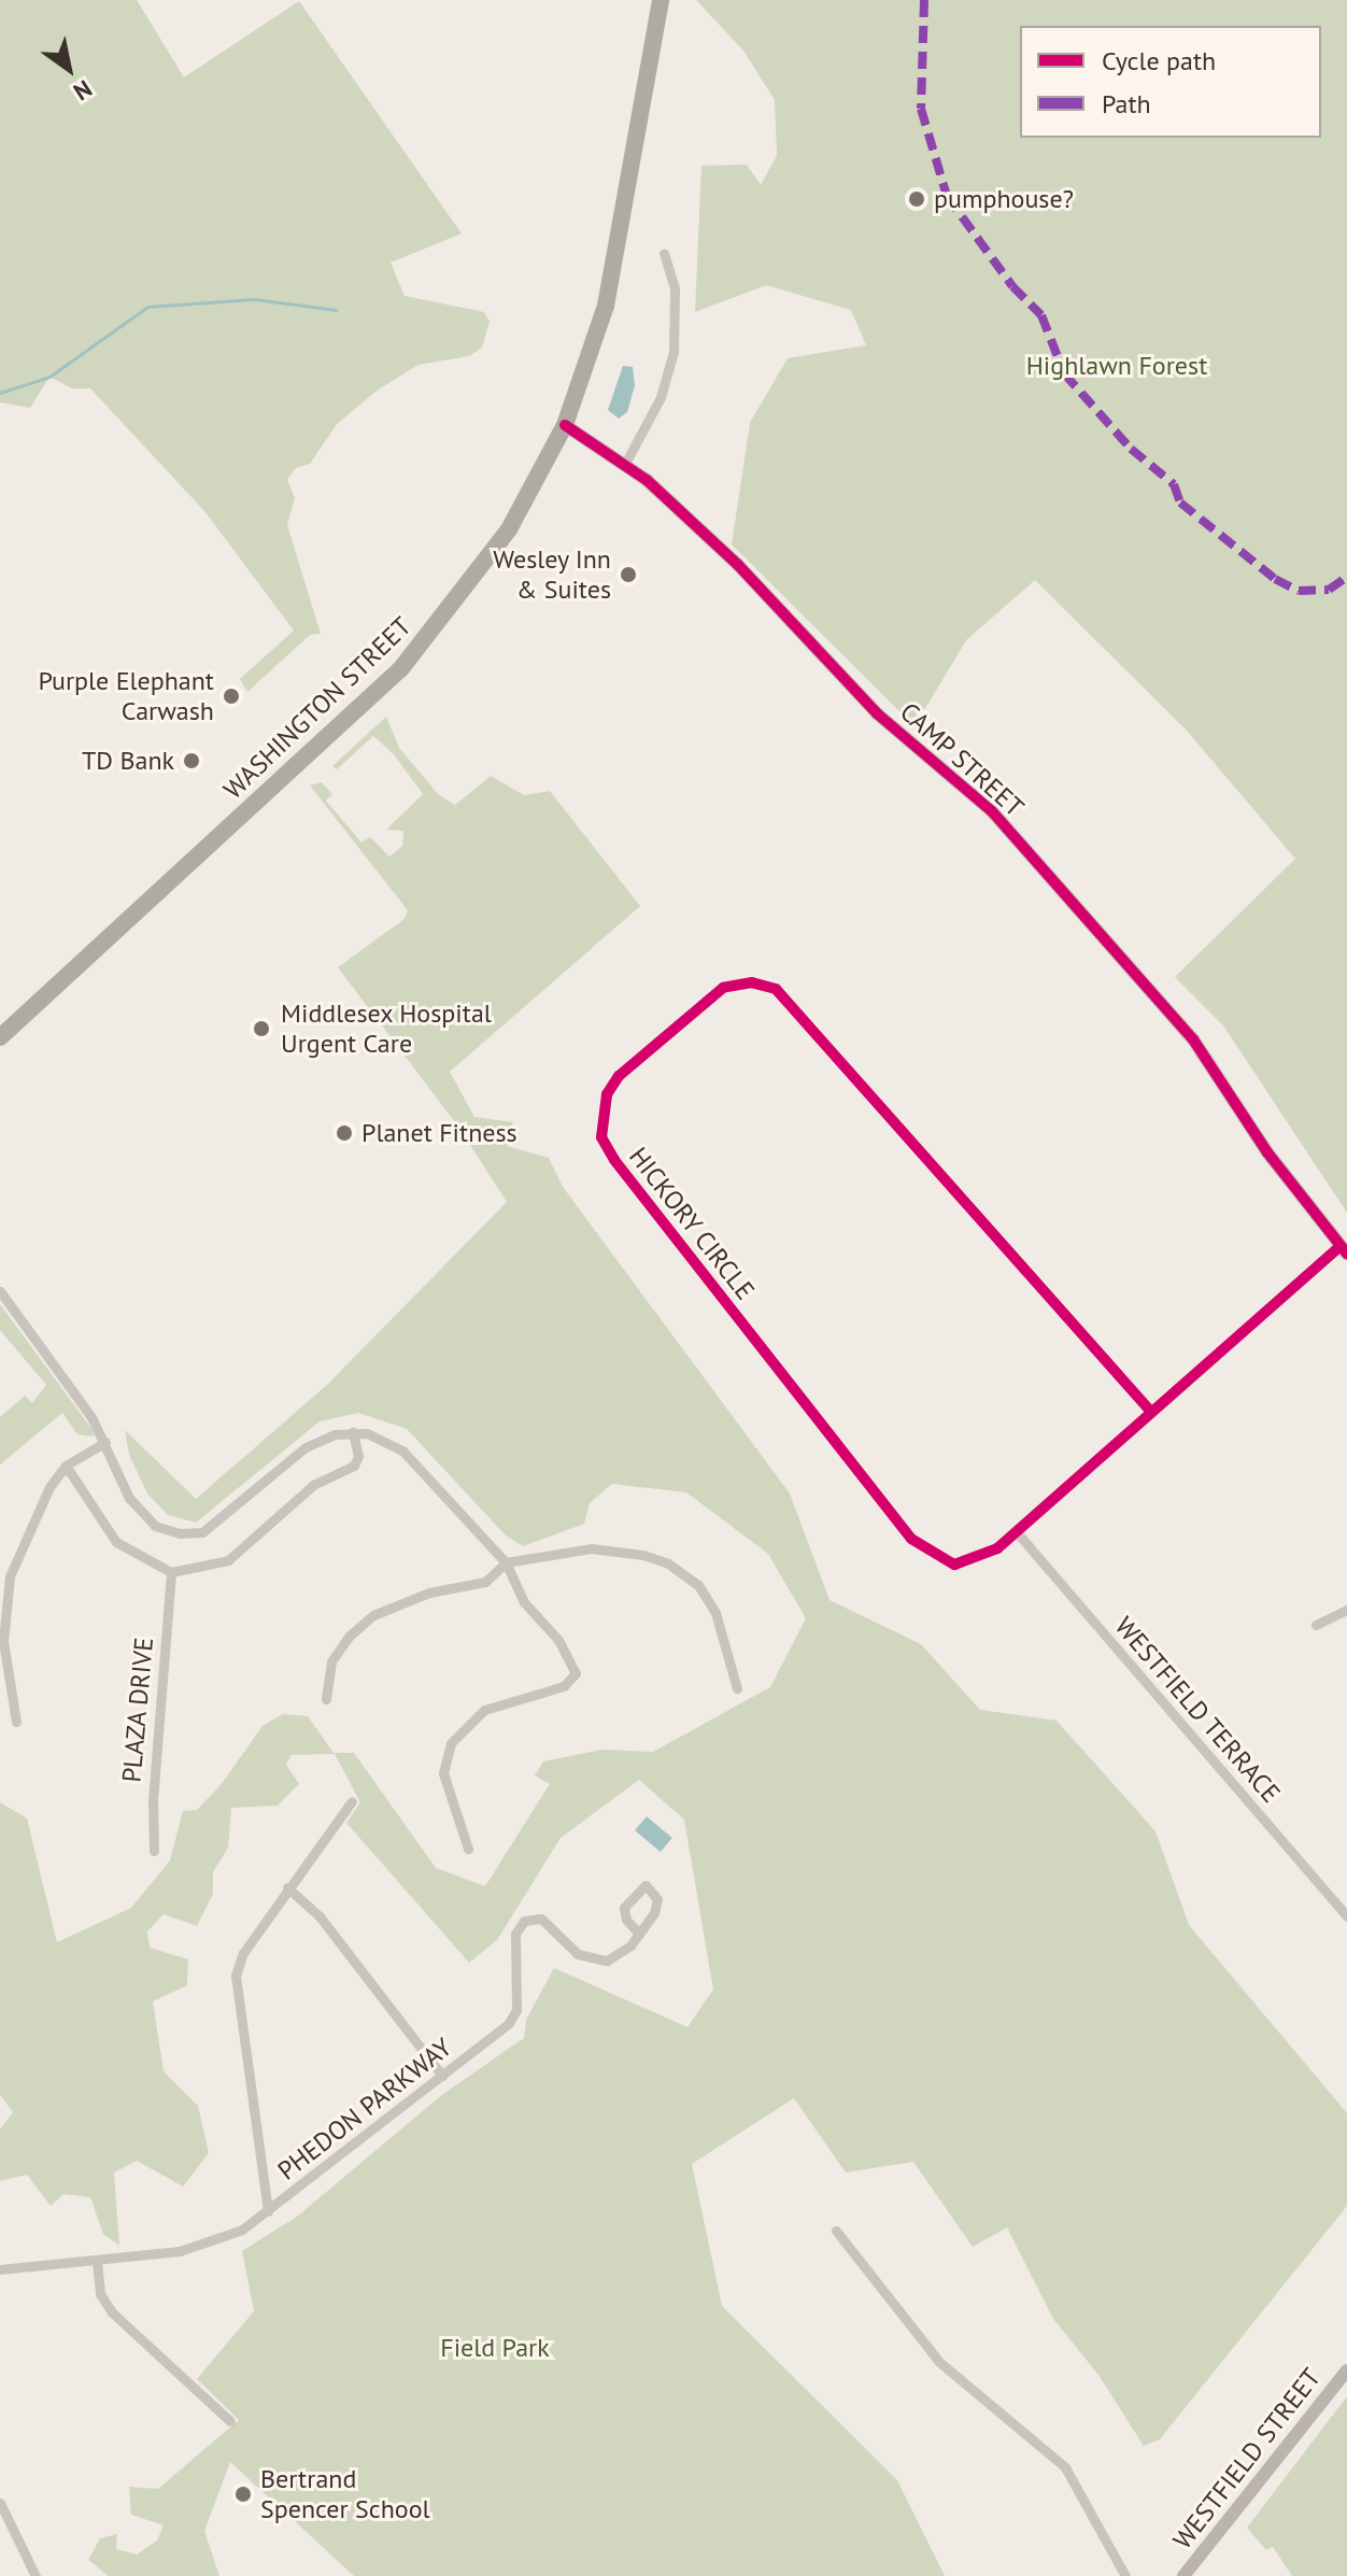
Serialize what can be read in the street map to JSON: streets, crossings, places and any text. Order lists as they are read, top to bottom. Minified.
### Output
{"streets":{"highway":["WASHINGTON STREET"],"street":["CAMP STREET","HICKORY CIRCLE","PLAZA DRIVE","WESTFIELD TERRACE","PHEDON PARKWAY","WESTFIELD STREET"]},"crossings":[["WASHINGTON STREET","CAMP STREET"],["CAMP STREET","HICKORY CIRCLE"],["HICKORY CIRCLE","WESTFIELD TERRACE"]],"parks":["Highlawn Forest","Field Park"],"places":["pumphouse?","Wesley Inn & Suites","Purple Elephant Carwash","TD Bank","Middlesex Hospital Urgent Care","Planet Fitness","Bertrand Spencer School"],"legend":["Cycle path","Path"],"north":"bottom right"}
